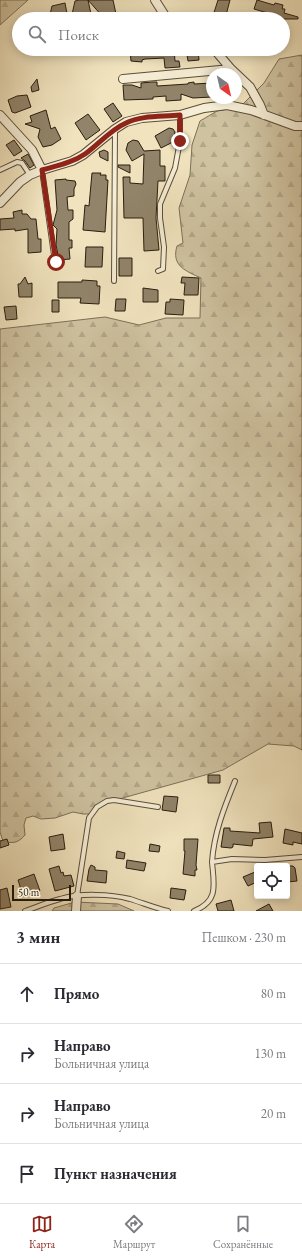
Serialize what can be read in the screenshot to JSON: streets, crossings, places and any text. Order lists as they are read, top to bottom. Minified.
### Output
{"scale_bar":"50 m","north":"bottom right","page":{"search":"Поиск","scale":"50 m","heading":["3 мин","Пешком · 230 m"],"list":[["Прямо","80 m"],["Направо","Больничная улица","130 m"],["Направо","Больничная улица","20 m"],"Пункт назначения"],"nav":["Карта","Маршрут","Сохранённые"]}}
